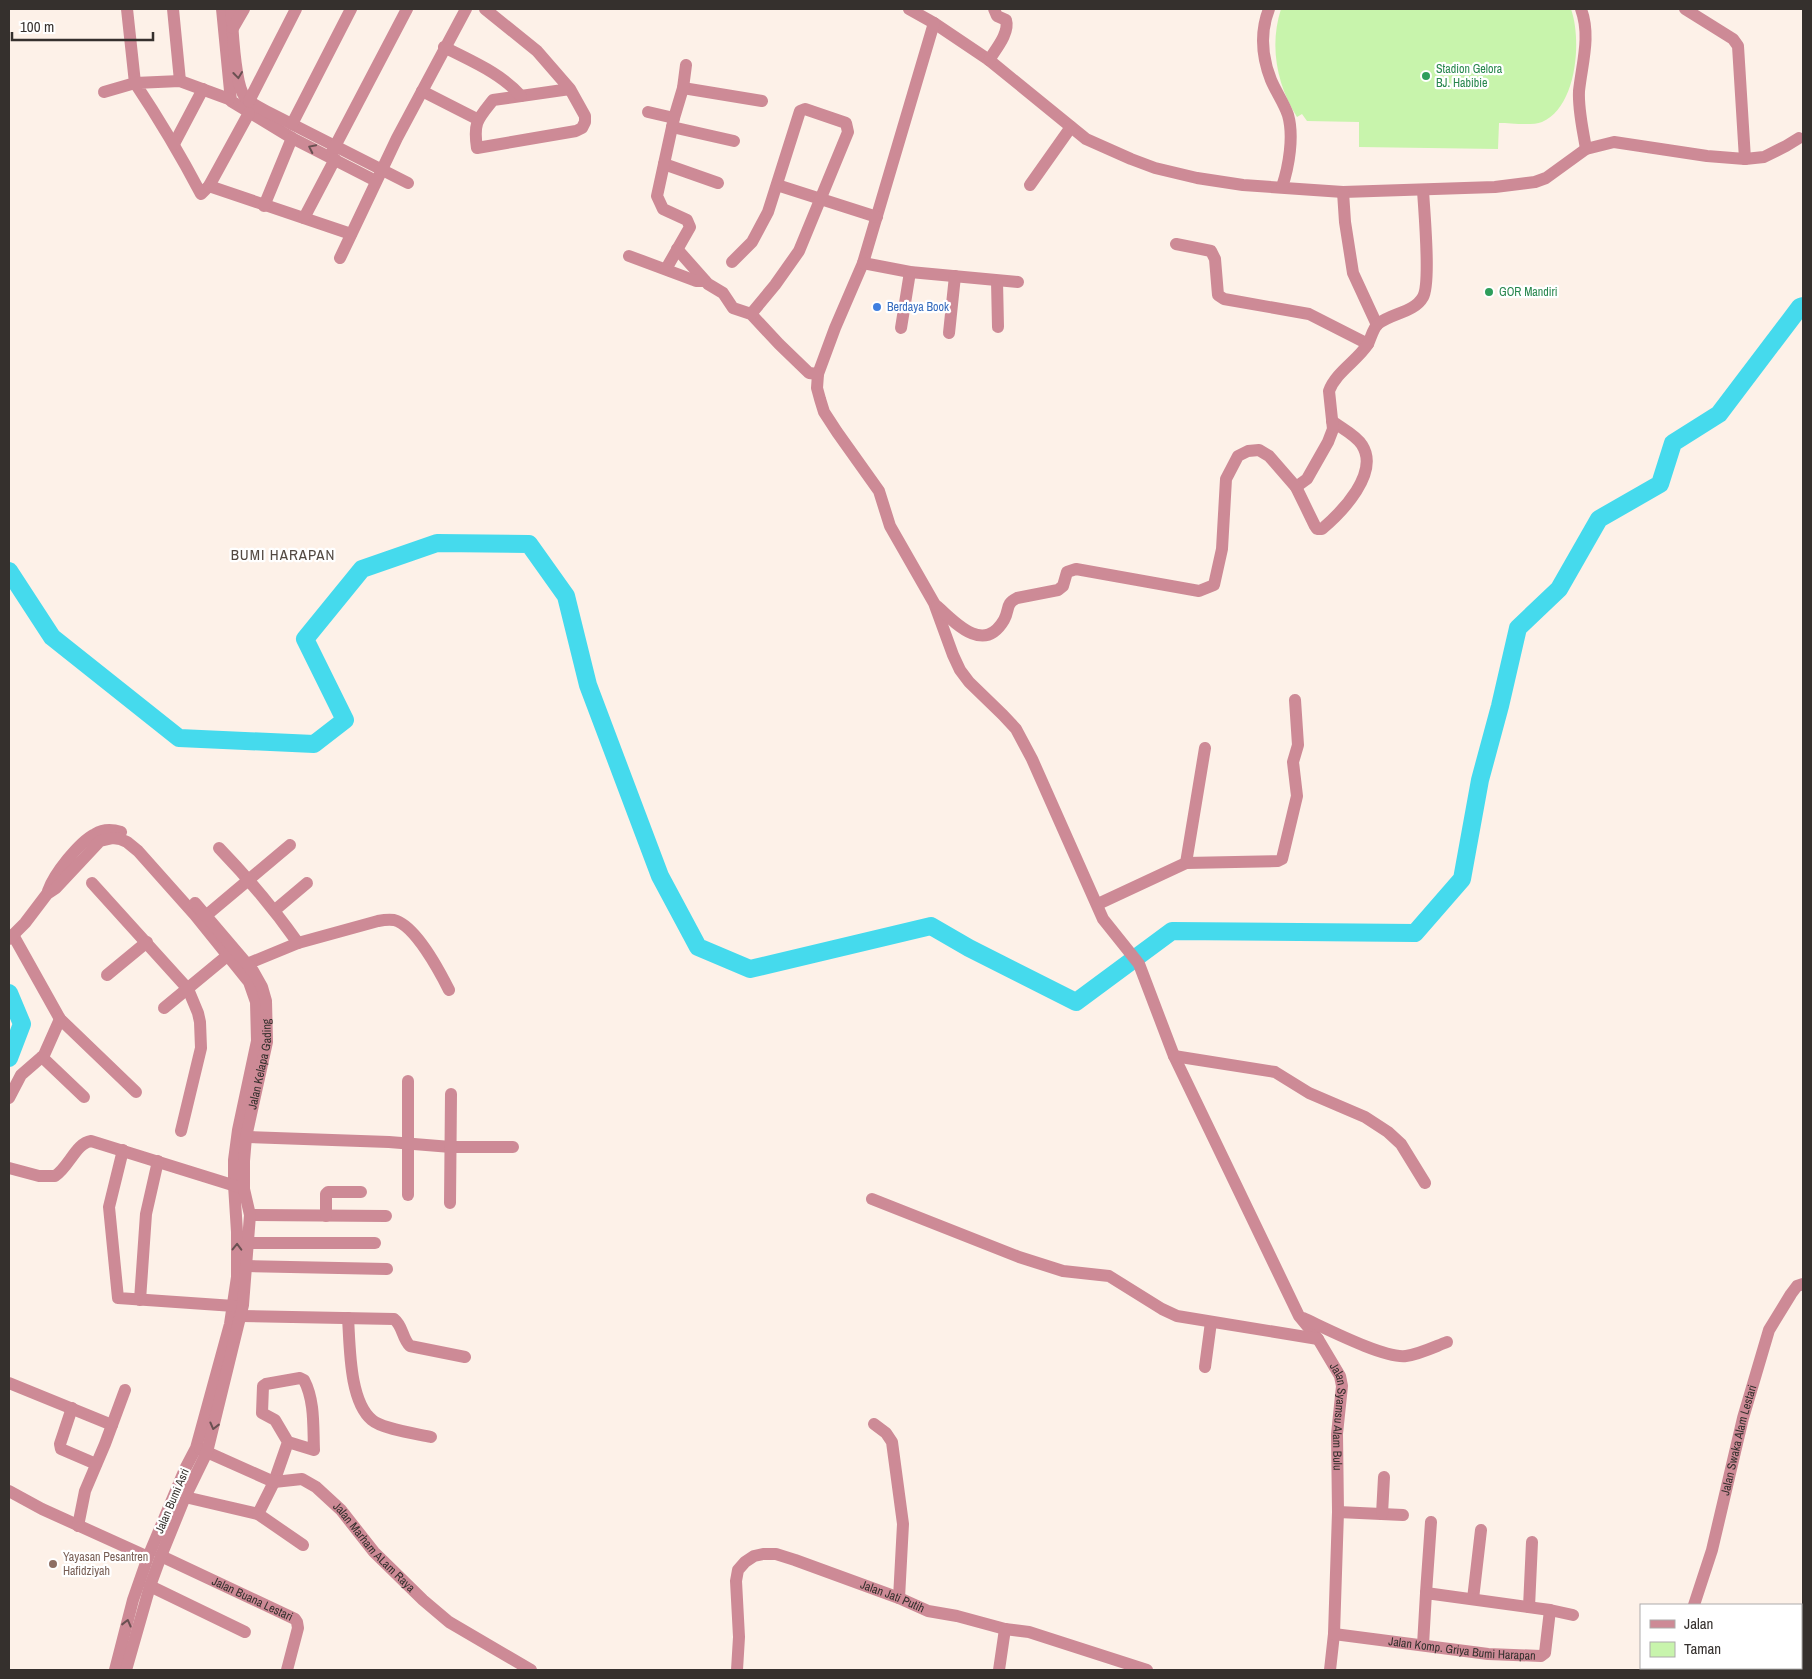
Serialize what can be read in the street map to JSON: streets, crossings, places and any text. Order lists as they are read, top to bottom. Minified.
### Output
{"streets":{"street":["Jalan Kelapa Gading","Jalan Syamsu Alam Bulu","Jalan Swaka Alam Lestari","Jalan Bumi Asri","Jalan Marham ALam Raya","Jalan Jati Putih","Jalan Buana Lestari","Jalan Komp. Griya Bumi Harapan"]},"crossings":[["Jalan Kelapa Gading","Jalan Bumi Asri"],["Jalan Syamsu Alam Bulu","Jalan Komp. Griya Bumi Harapan"],["Jalan Bumi Asri","Jalan Buana Lestari"]],"districts":["BUMI HARAPAN"],"places":["Stadion Gelora BJ. Habibie","GOR Mandiri","Berdaya Book","Yayasan Pesantren Hafidziyah"],"legend":["Jalan","Taman"],"scale_bar":"100 m"}
